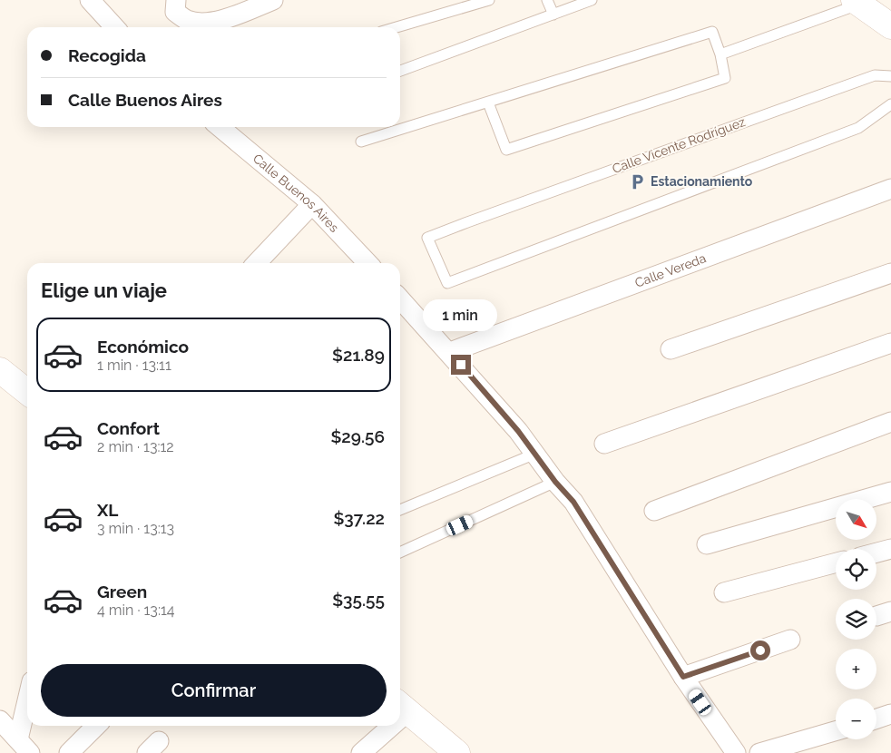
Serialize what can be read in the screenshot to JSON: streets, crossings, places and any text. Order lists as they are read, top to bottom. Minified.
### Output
{"streets":{"street":["Calle Buenos Aires","Calle Vereda"],"lane":["Calle Vicente Rodríguez"]},"places":{"parking":["Estacionamiento"]},"north":"bottom right","page":{"banner":["Recogida","Calle Buenos Aires"],"heading":"Elige un viaje","bubble":"1 min","list":[{"name":"Económico","note":"1 min · 13:11","value":"$21.89"},{"name":"Confort","note":"2 min · 13:12","value":"$29.56"},{"name":"XL","note":"3 min · 13:13","value":"$37.22"},{"name":"Green","note":"4 min · 13:14","value":"$35.55"}],"map_buttons":["+","−"],"buttons":"Confirmar"}}
